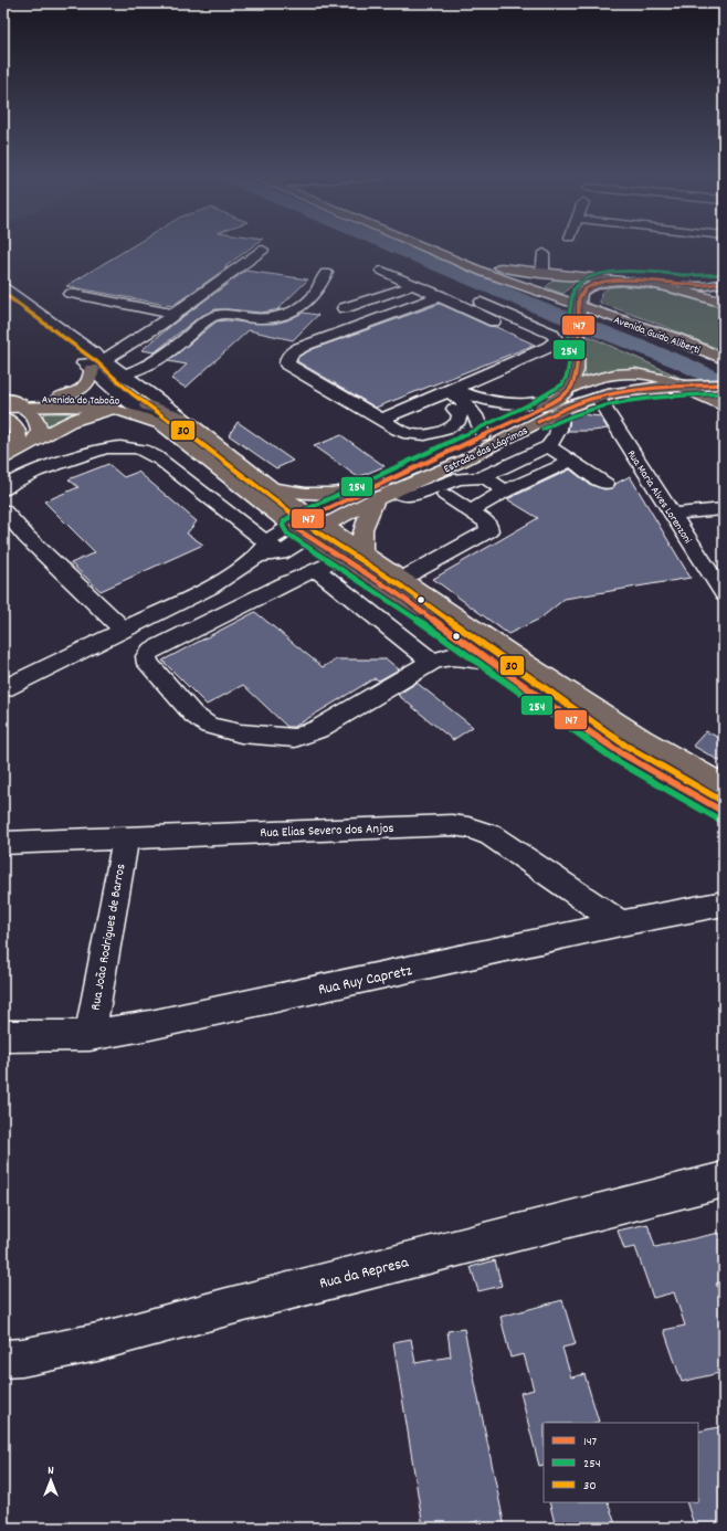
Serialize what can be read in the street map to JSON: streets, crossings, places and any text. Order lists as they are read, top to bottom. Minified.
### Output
{"streets":{"main road":["Avenida Guido Aliberti","Avenida do Taboão","Estrada das Lágrimas"],"street":["Rua Maria Alves Lorenzoni","Rua Elias Severo dos Anjos","Rua João Rodrigues de Barros","Rua Ruy Capretz","Rua da Represa"]},"crossings":[["Avenida do Taboão","Estrada das Lágrimas"],["Estrada das Lágrimas","Rua Maria Alves Lorenzoni"],["Rua Elias Severo dos Anjos","Rua João Rodrigues de Barros"],["Rua Elias Severo dos Anjos","Rua Ruy Capretz"],["Rua João Rodrigues de Barros","Rua Ruy Capretz"]],"lines":["transit line 254","transit line 147","transit line 30"],"legend":["147","254","30"],"north":"top"}
